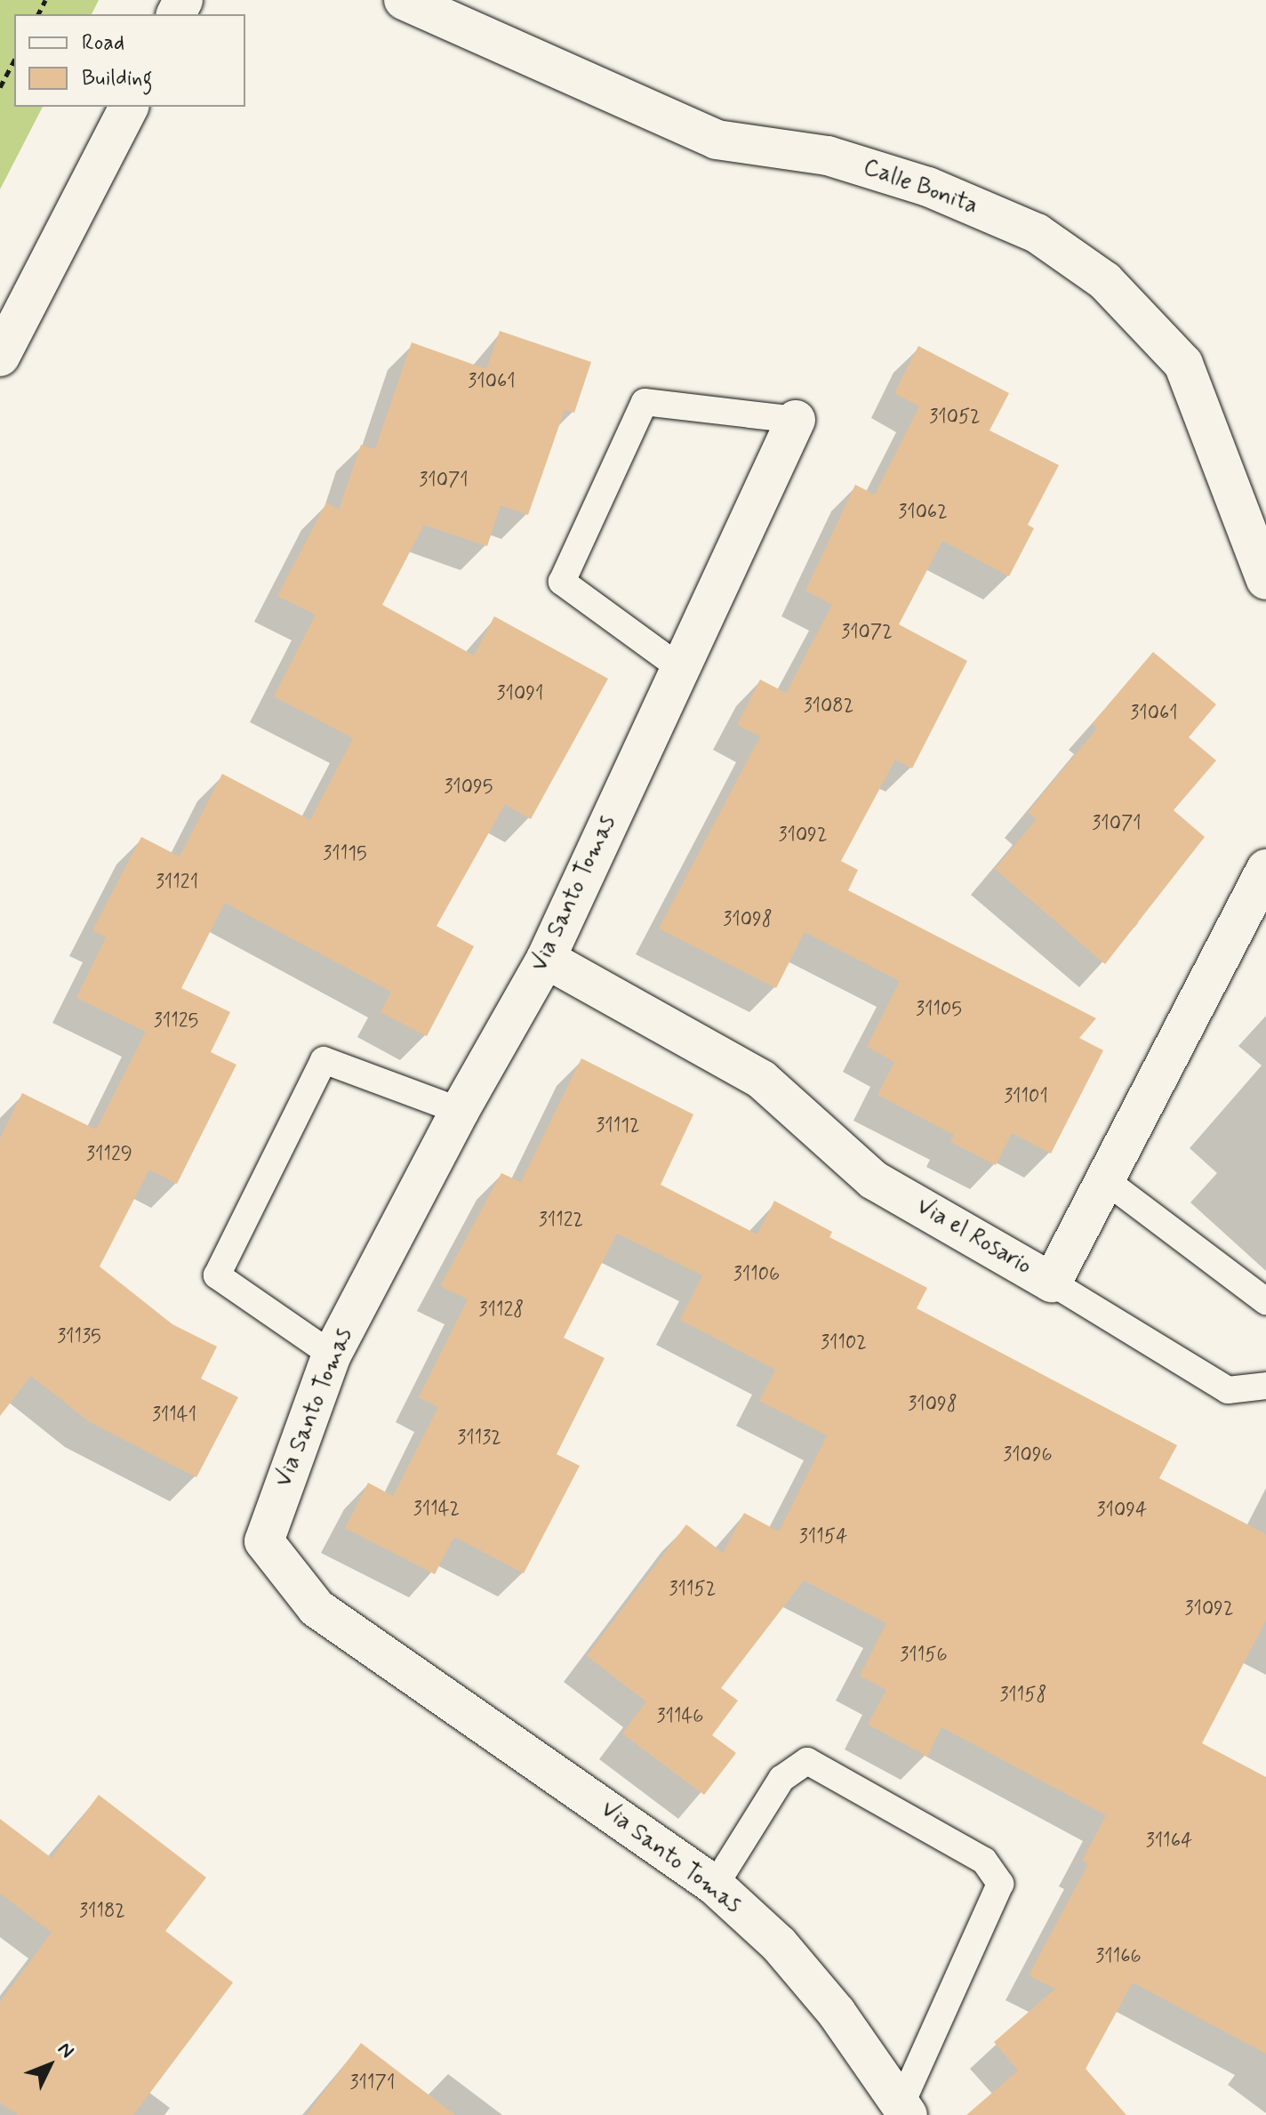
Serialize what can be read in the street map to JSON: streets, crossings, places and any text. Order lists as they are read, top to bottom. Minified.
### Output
{"streets":{"street":["Calle Bonita","Via Santo Tomas","Via el Rosario"]},"crossings":[["Via Santo Tomas","Via el Rosario"]],"house_numbers":["31061","31052","31071","31062","31072","31091","31082","31061","31095","31071","31092","31115","31121","31098","31105","31125","31101","31112","31129","31122","31106","31128","31135","31102","31098","31141","31132","31096","31142","31094","31154","31152","31092","31156","31158","31146","31164","31182","31166","31171"],"legend":["Road","Building"],"north":"top right"}
